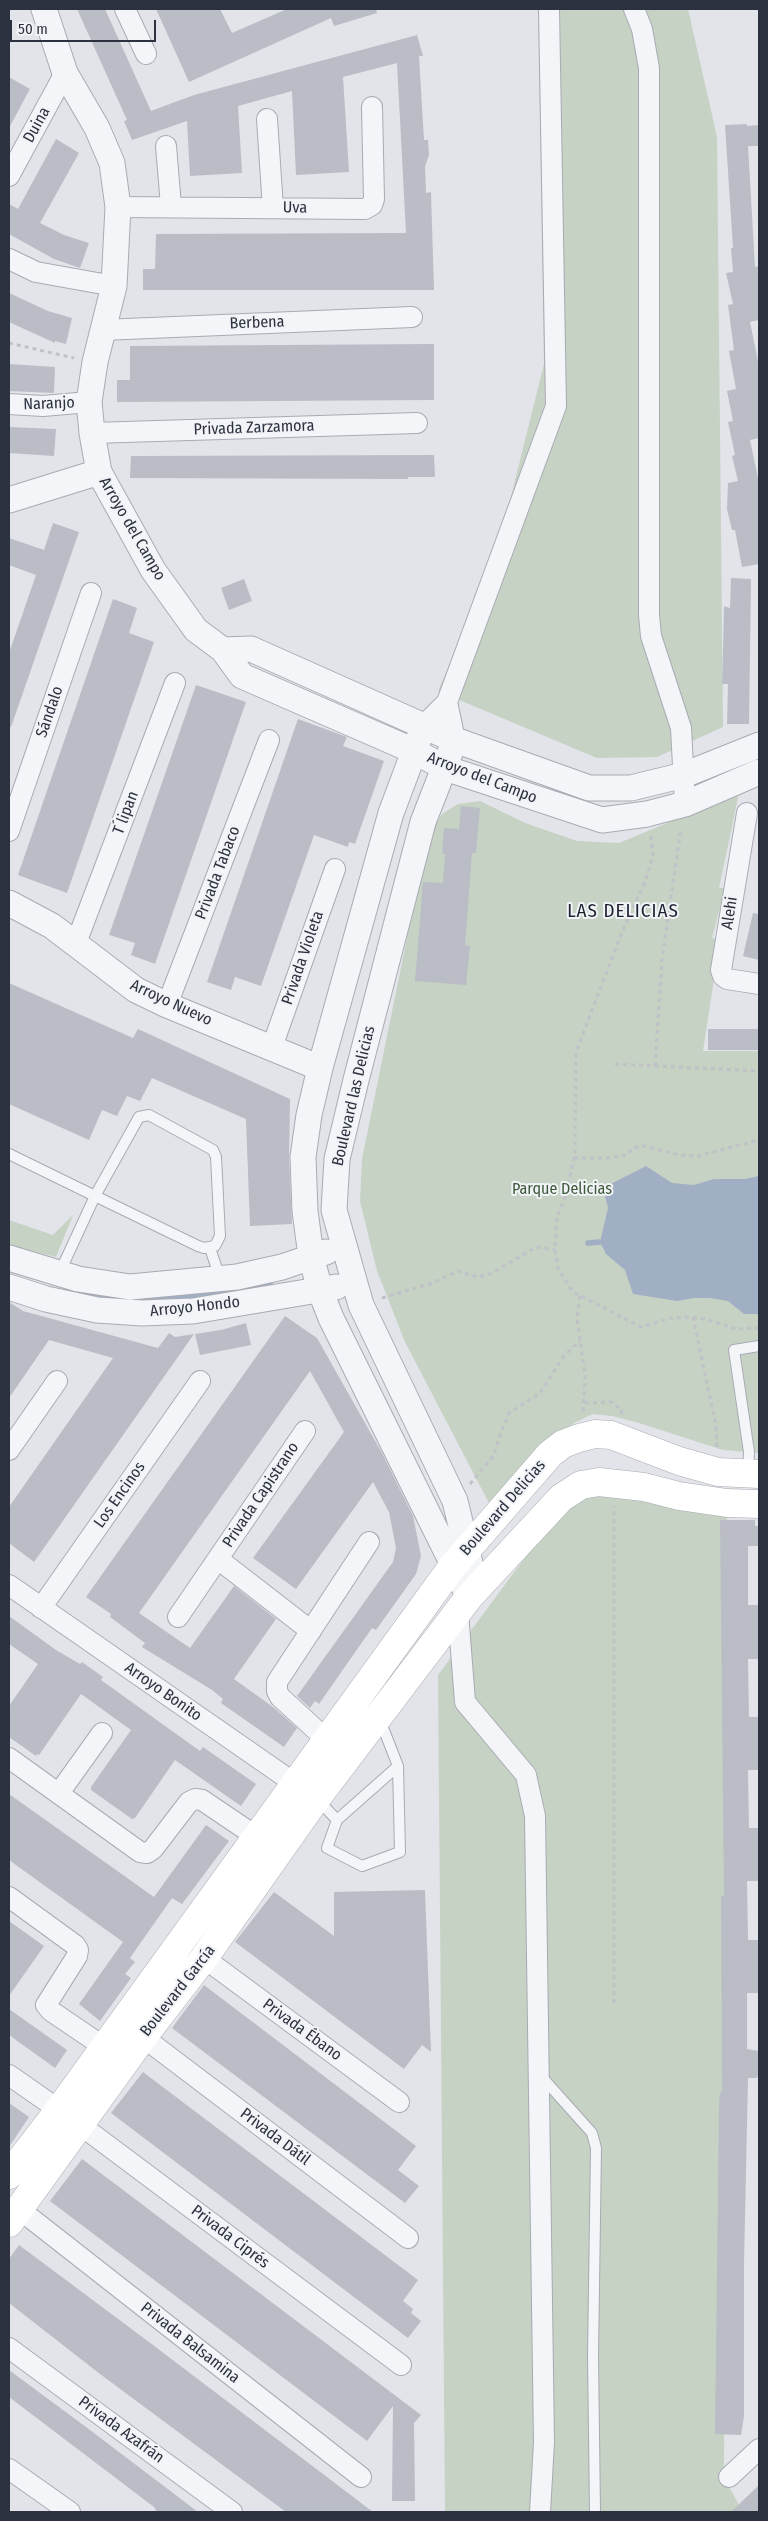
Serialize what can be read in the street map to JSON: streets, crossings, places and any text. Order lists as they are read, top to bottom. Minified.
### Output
{"streets":{"main road":["Boulevard Delicias","Boulevard García"],"street":["Duina","Uva","Berbena","Naranjo","Privada Zarzamora","Arroyo del Campo","Sándalo","T´lipan","Privada Tabaco","Alehi","Privada Violeta","Arroyo Nuevo","Boulevard las Delicias","Arroyo Hondo","Los Encinos","Privada Capistrano","Arroyo Bonito","Privada Ébano","Privada Dátil","Privada Ciprés","Privada Balsamina","Privada Azafrán"]},"crossings":[["Duina","Arroyo del Campo"],["Uva","Arroyo del Campo"],["Berbena","Arroyo del Campo"],["Naranjo","Arroyo del Campo"],["Privada Zarzamora","Arroyo del Campo"],["Arroyo del Campo","Boulevard las Delicias"],["T´lipan","Arroyo Nuevo"],["Privada Tabaco","Arroyo Nuevo"],["Privada Violeta","Arroyo Nuevo"],["Boulevard las Delicias","Arroyo Hondo"],["Boulevard las Delicias","Boulevard Delicias"],["Los Encinos","Arroyo Bonito"],["Boulevard Delicias","Boulevard García"],["Arroyo Bonito","Boulevard García"],["Boulevard García","Privada Ébano"],["Boulevard García","Privada Dátil"],["Boulevard García","Privada Ciprés"],["Boulevard García","Privada Balsamina"]],"districts":["LAS DELICIAS"],"parks":["Parque Delicias"],"scale_bar":"50 m"}
